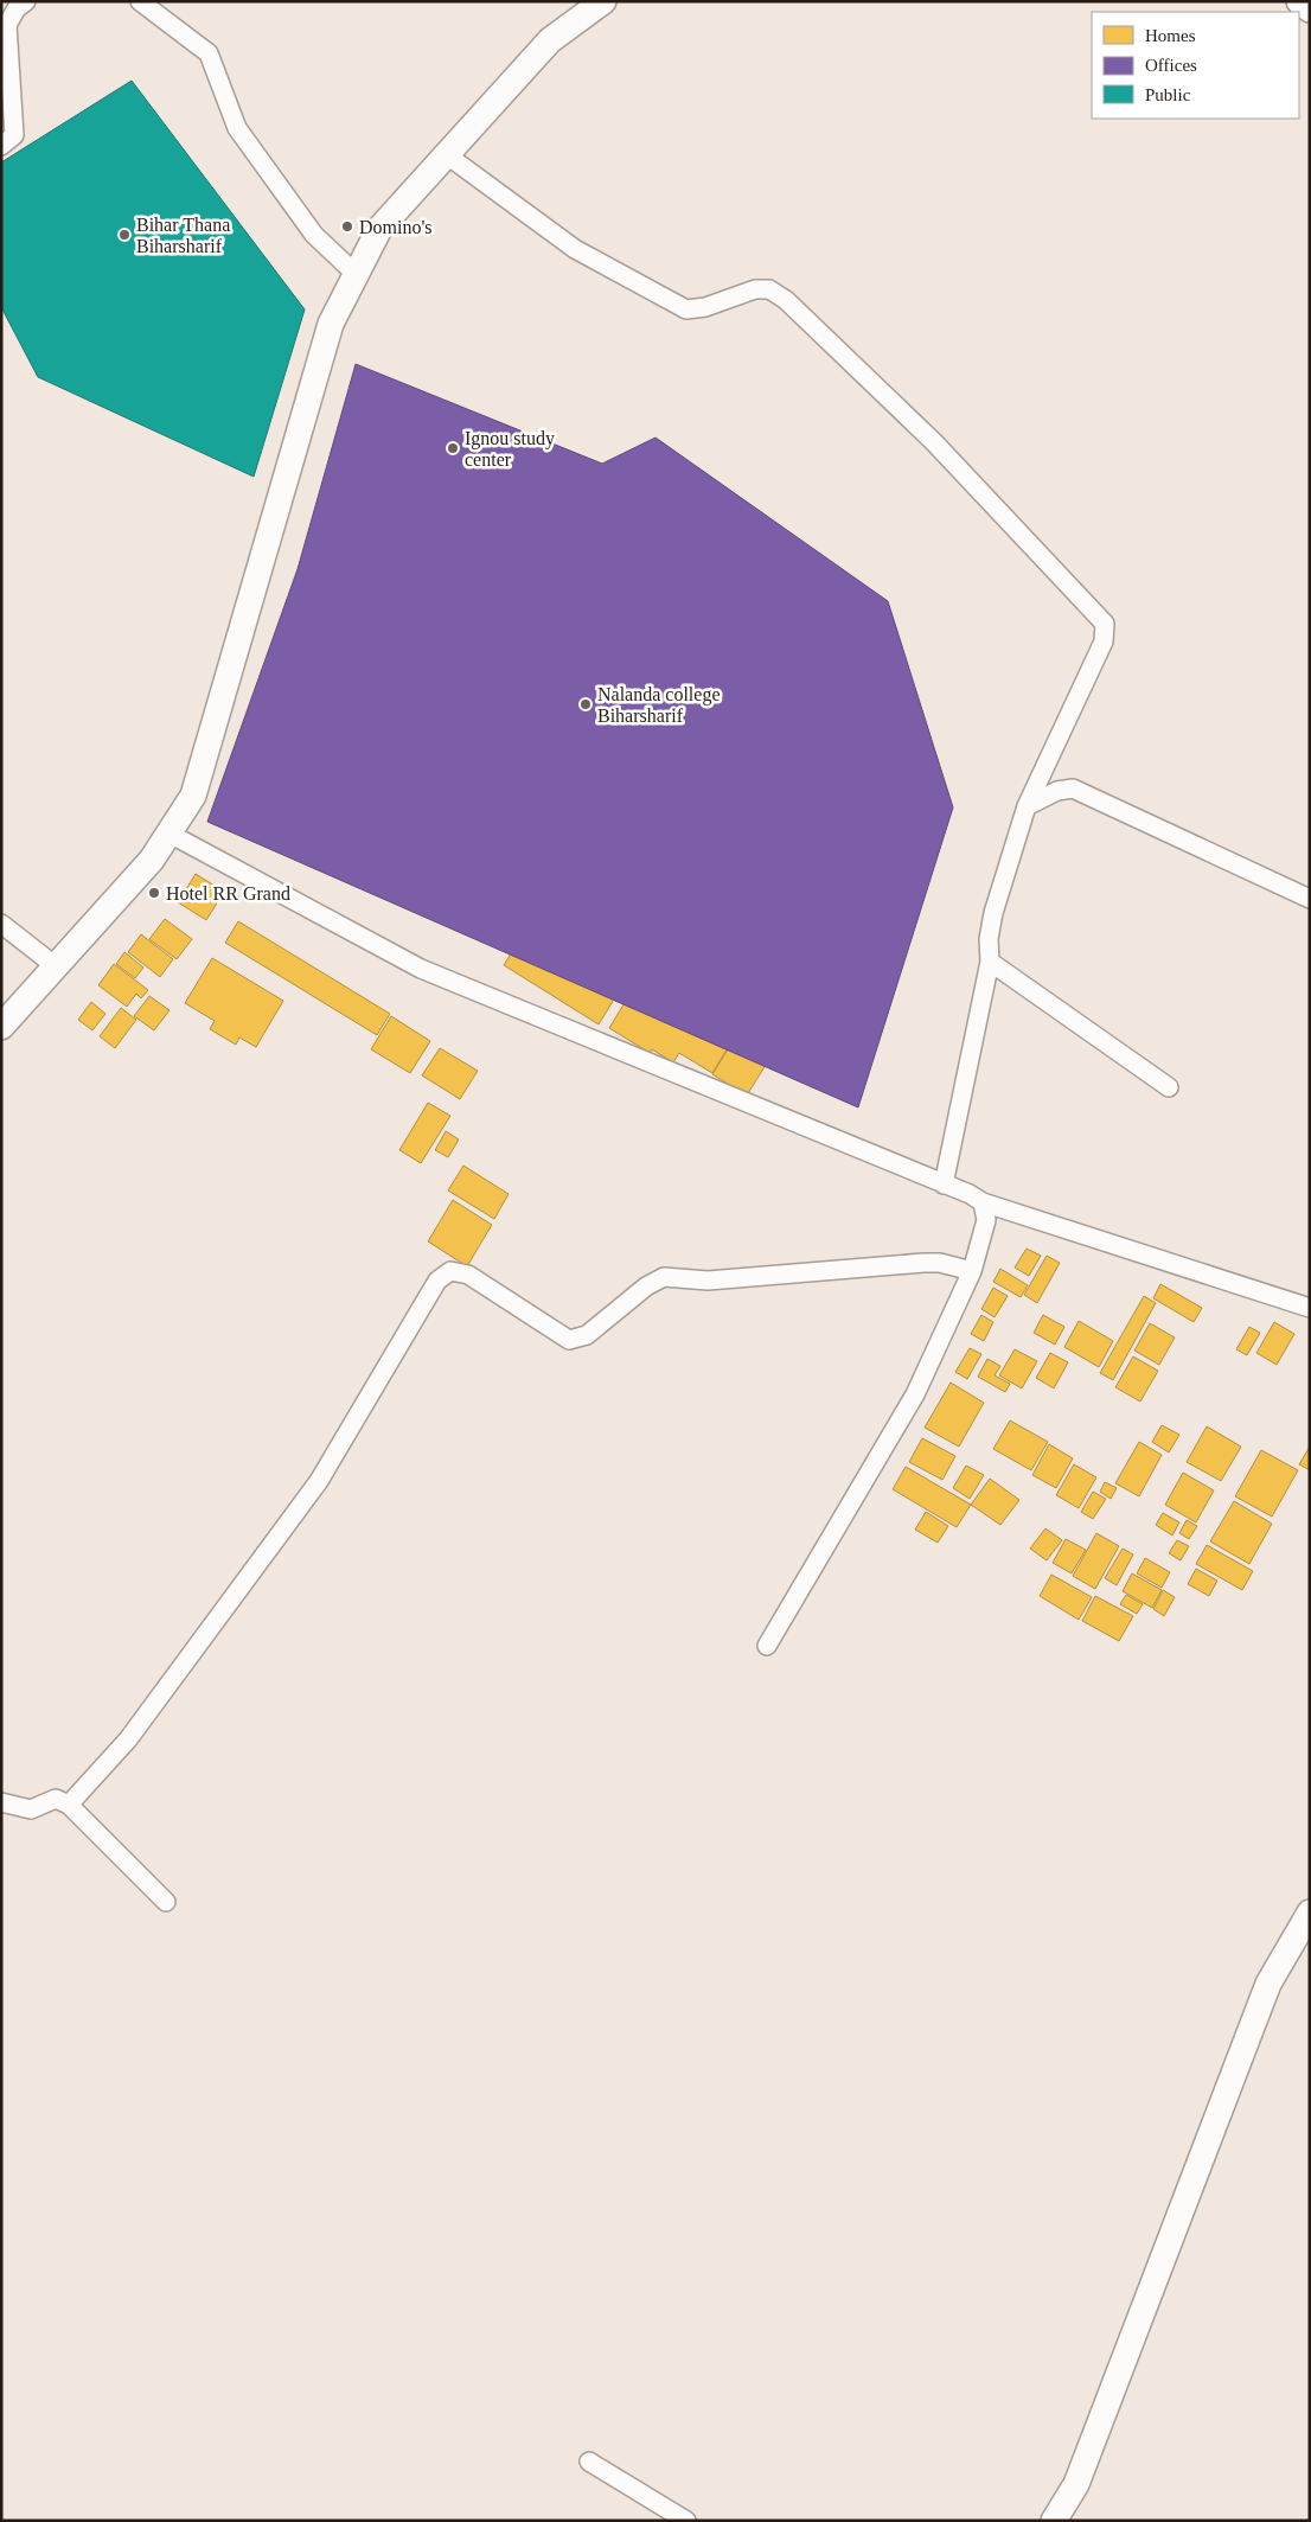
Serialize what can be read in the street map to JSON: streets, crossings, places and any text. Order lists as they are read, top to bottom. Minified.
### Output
{"places":["Domino's","Bihar Thana Biharsharif","Ignou study center","Nalanda college Biharsharif","Hotel RR Grand"],"legend":["Homes","Offices","Public"]}
